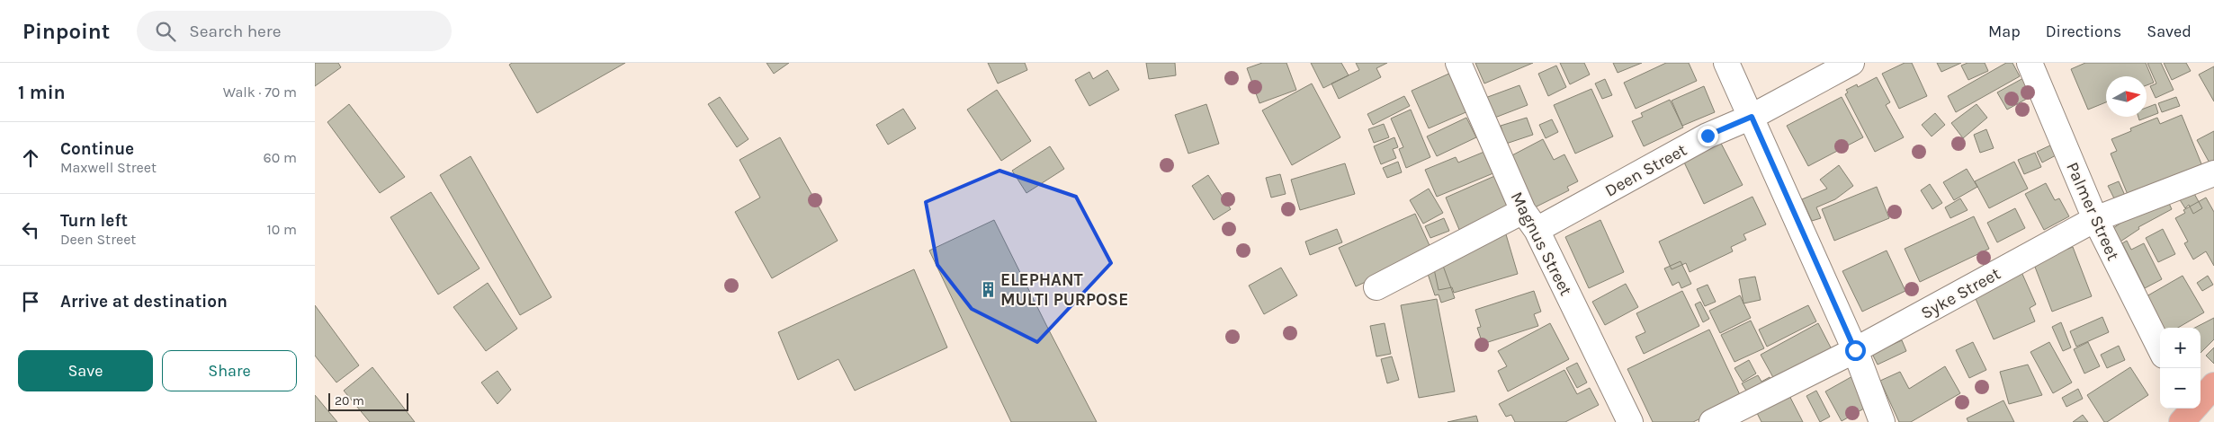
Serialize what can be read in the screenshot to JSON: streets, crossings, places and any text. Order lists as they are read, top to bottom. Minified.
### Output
{"streets":{"street":["Deen Street","Palmer Street","Magnus Street","Syke Street"]},"crossings":[["Deen Street","Magnus Street"],["Palmer Street","Syke Street"]],"places":{"building":["ELEPHANT MULTI PURPOSE"]},"scale_bar":"20 m","north":"right","page":{"header":"Pinpoint","search":"Search here","nav":["Map","Directions","Saved"],"heading":["1 min","Walk · 70 m"],"list":[["Continue","Maxwell Street","60 m"],["Turn left","Deen Street","10 m"],"Arrive at destination"],"map_buttons":["+","−"],"buttons":["Save","Share"],"scale":"20 m"}}
